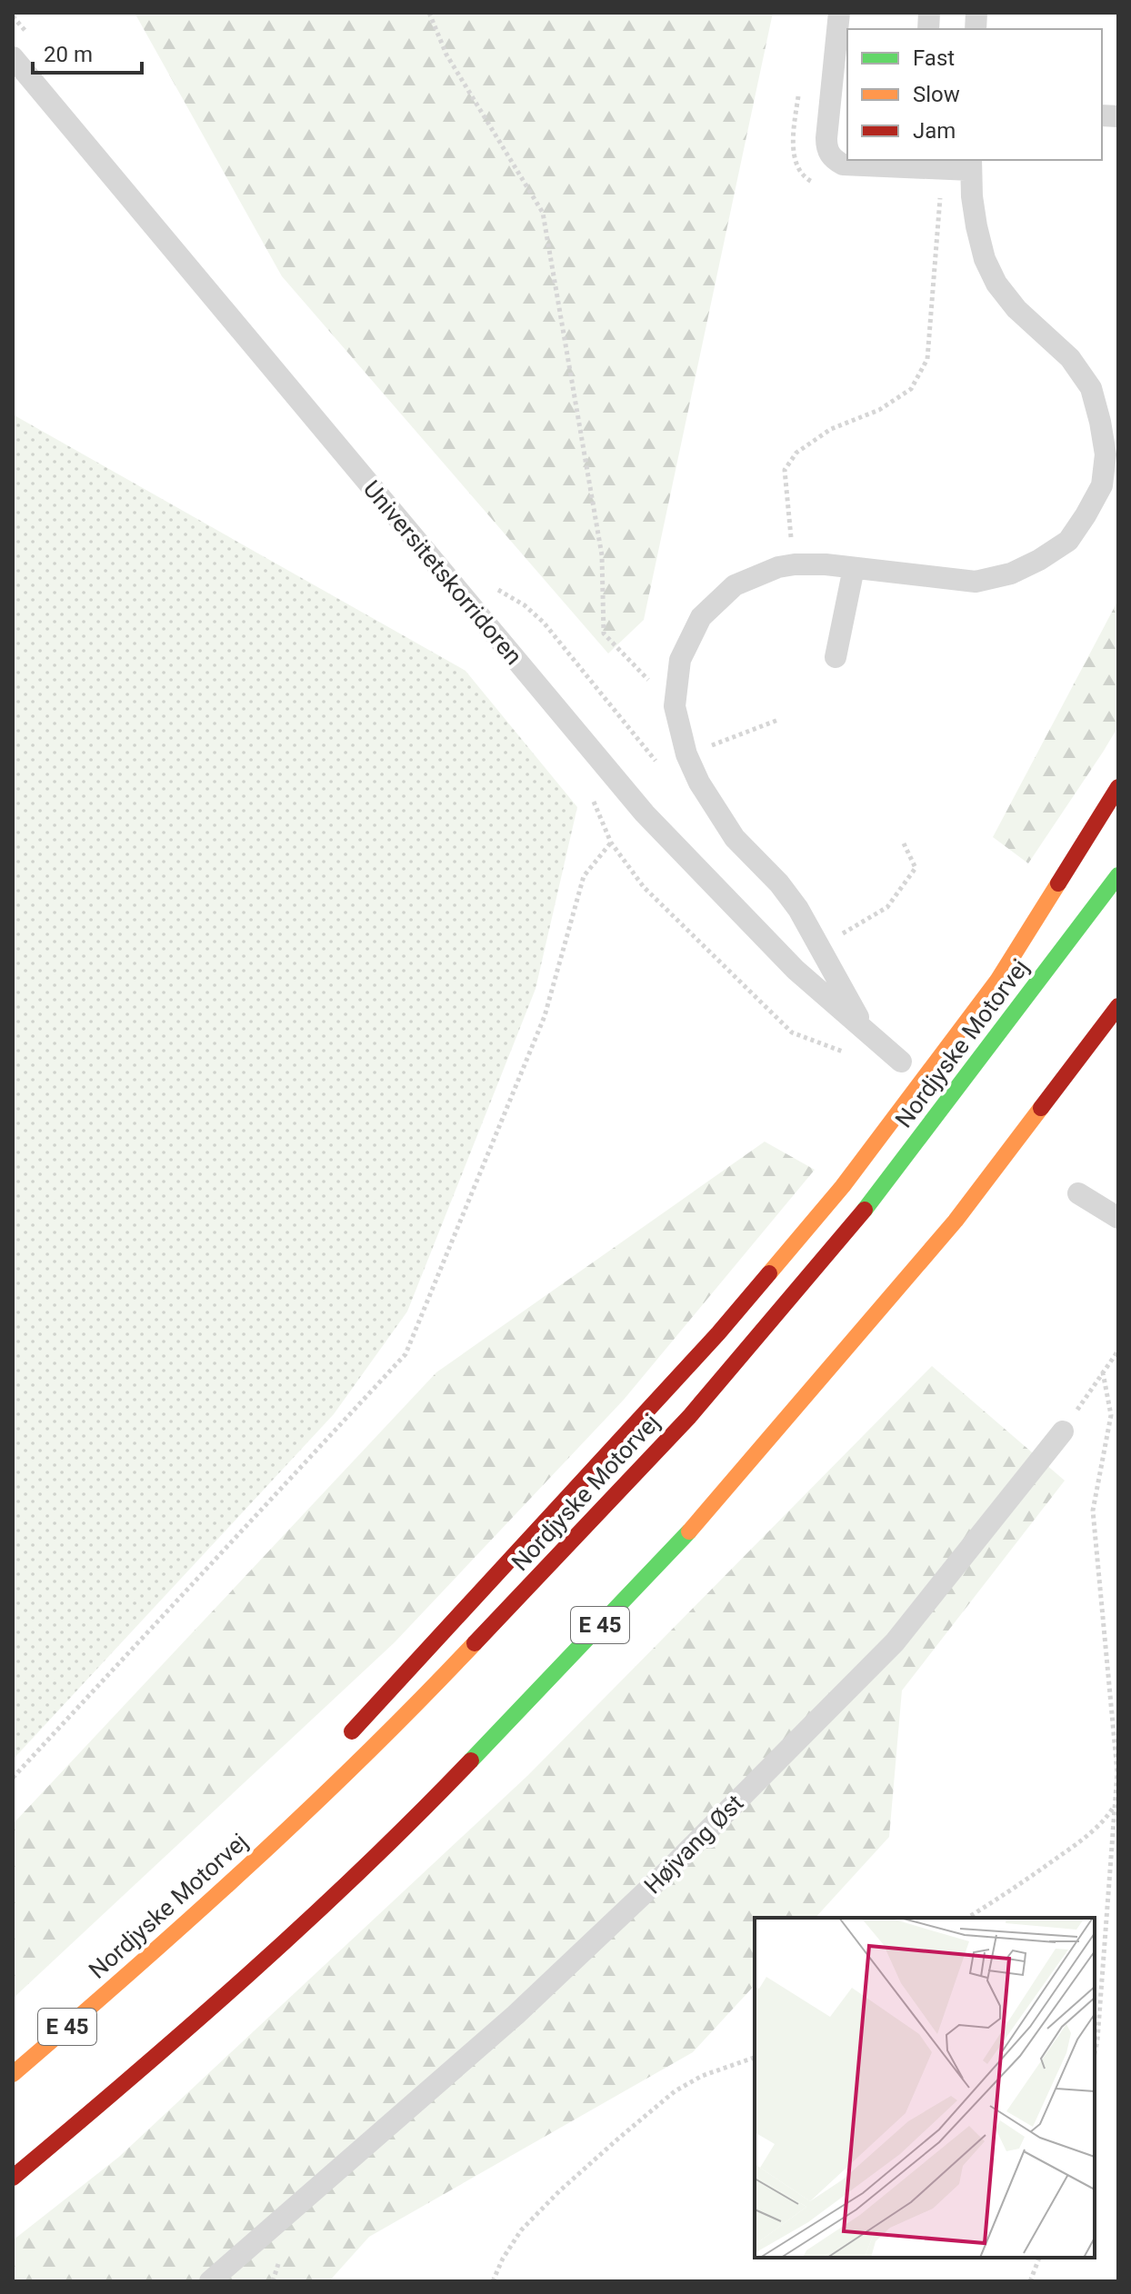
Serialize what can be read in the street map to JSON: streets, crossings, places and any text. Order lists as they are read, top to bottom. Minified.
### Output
{"streets":{"highway":["Nordjyske Motorvej","E 45"],"lane":["Universitetskorridoren","Højvang Øst"]},"legend":["Fast","Slow","Jam"],"scale_bar":"20 m"}
